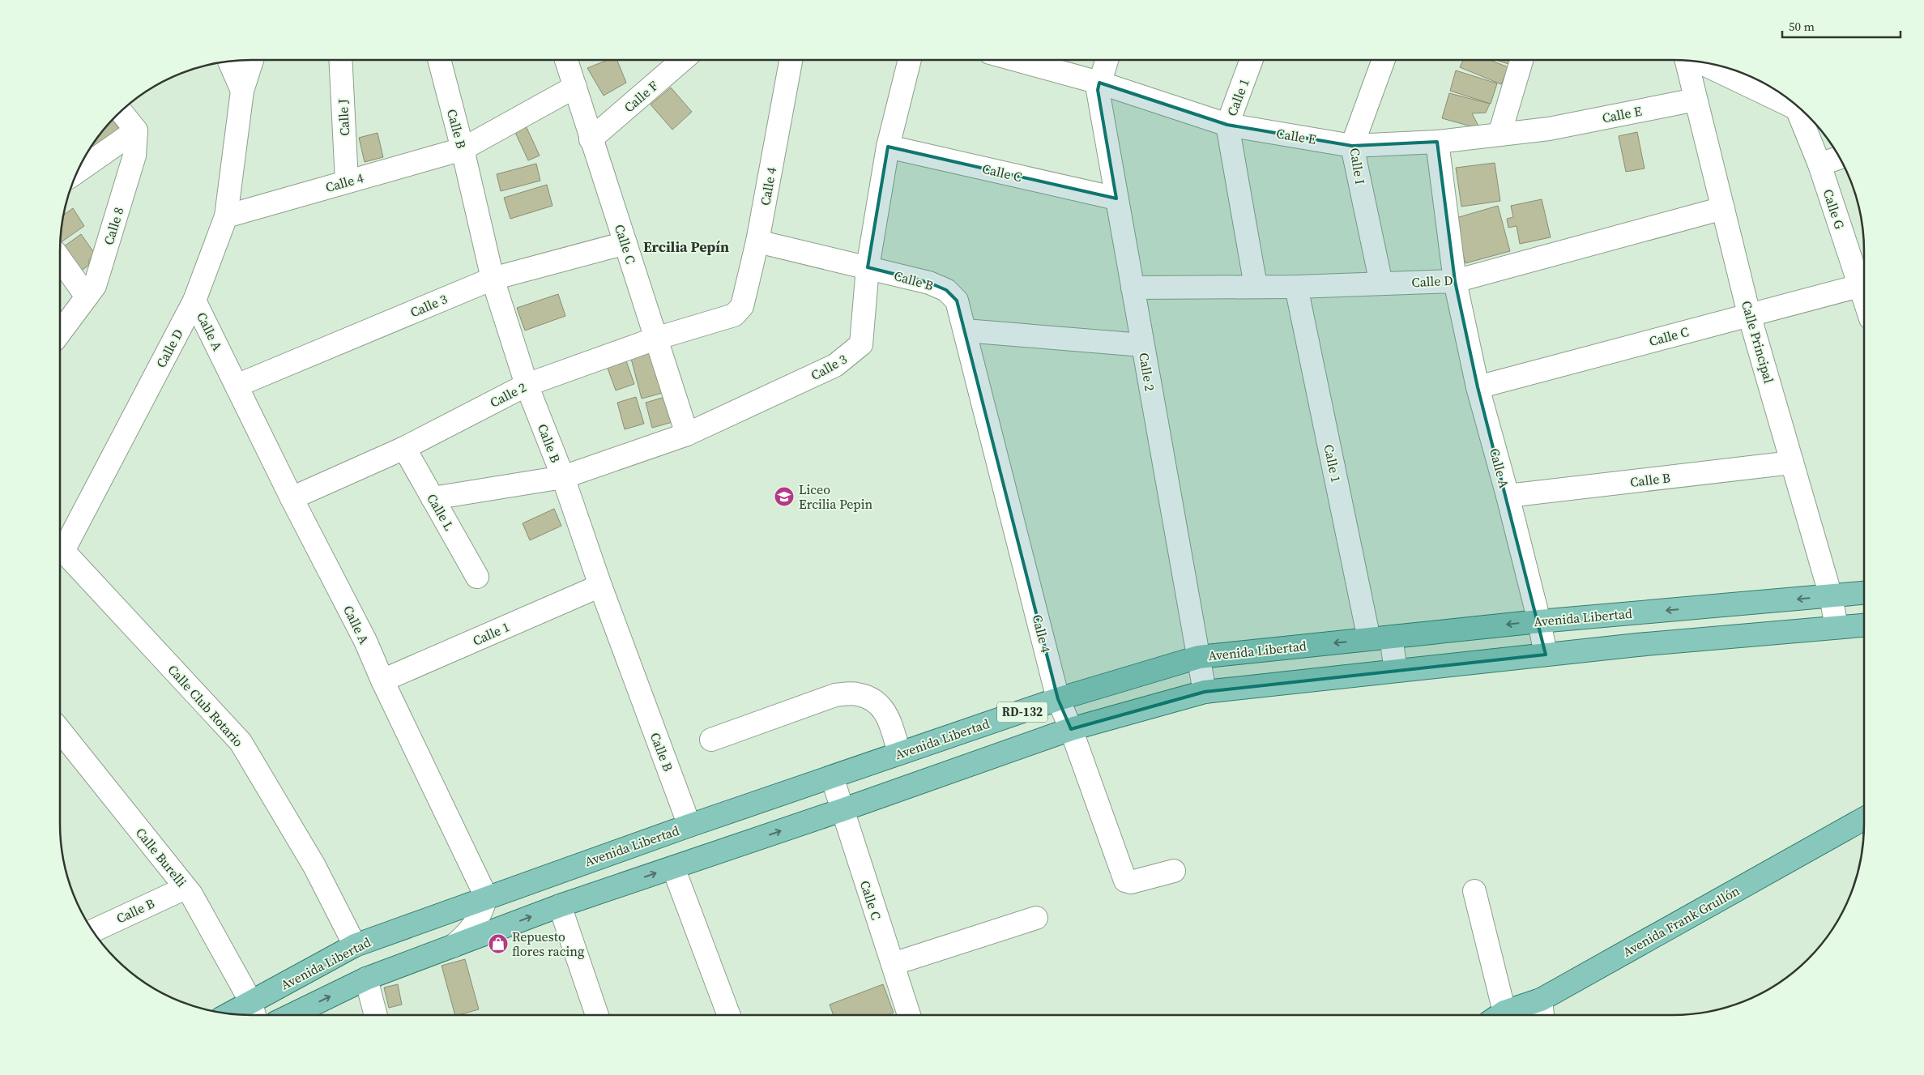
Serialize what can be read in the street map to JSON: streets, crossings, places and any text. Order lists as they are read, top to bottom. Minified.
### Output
{"streets":{"main road":["Avenida Libertad","RD-132","Avenida Frank Grullón"],"street":["Calle F","Calle 1","Calle E","Calle J","Calle B","Calle I","Calle C","Calle 4","Calle G","Calle 8","Calle D","Calle 3","Calle A","Calle Principal","Calle 2","Calle L","Calle Club Rotario","Calle Burelli"]},"crossings":[["Calle F","Calle C"],["Calle 1","Calle E"],["Calle 1","Calle B"],["Calle 1","Calle D"],["Calle 1","Calle A"],["Calle 1","Avenida Libertad"],["Calle E","Calle I"],["Calle E","Calle A"],["Calle E","Calle Principal"],["Calle E","Calle 2"],["Calle J","Calle 4"],["Calle B","Calle 4"],["Calle B","Calle 3"],["Calle B","Calle A"],["Calle B","Calle Principal"],["Calle B","Calle 2"],["Calle B","Avenida Libertad"],["Calle B","Calle Burelli"],["Calle I","Calle D"],["Calle C","Calle 4"],["Calle C","Calle G"],["Calle C","Calle 3"],["Calle C","Calle A"],["Calle C","Calle Principal"],["Calle C","Calle 2"],["Calle C","Avenida Libertad"],["Calle C","RD-132"],["Calle 4","Calle D"],["Calle 4","Calle 2"],["Calle 4","Avenida Libertad"],["Calle 4","RD-132"],["Calle D","Calle A"],["Calle D","Calle Principal"],["Calle D","Calle 2"],["Calle 3","Calle A"],["Calle 3","Calle L"],["Calle A","Calle 2"],["Calle A","Avenida Libertad"],["Calle A","RD-132"],["Calle Principal","Avenida Libertad"],["Calle Principal","RD-132"],["Calle 2","Calle L"],["Calle 2","Avenida Libertad"],["Calle 2","RD-132"],["Avenida Libertad","Calle Club Rotario"],["Avenida Libertad","Calle Burelli"]],"districts":["Ercilia Pepín"],"places":{"school or university":["Liceo Ercilia Pepin"],"shop":["Repuesto flores racing"]},"scale_bar":"50 m"}
